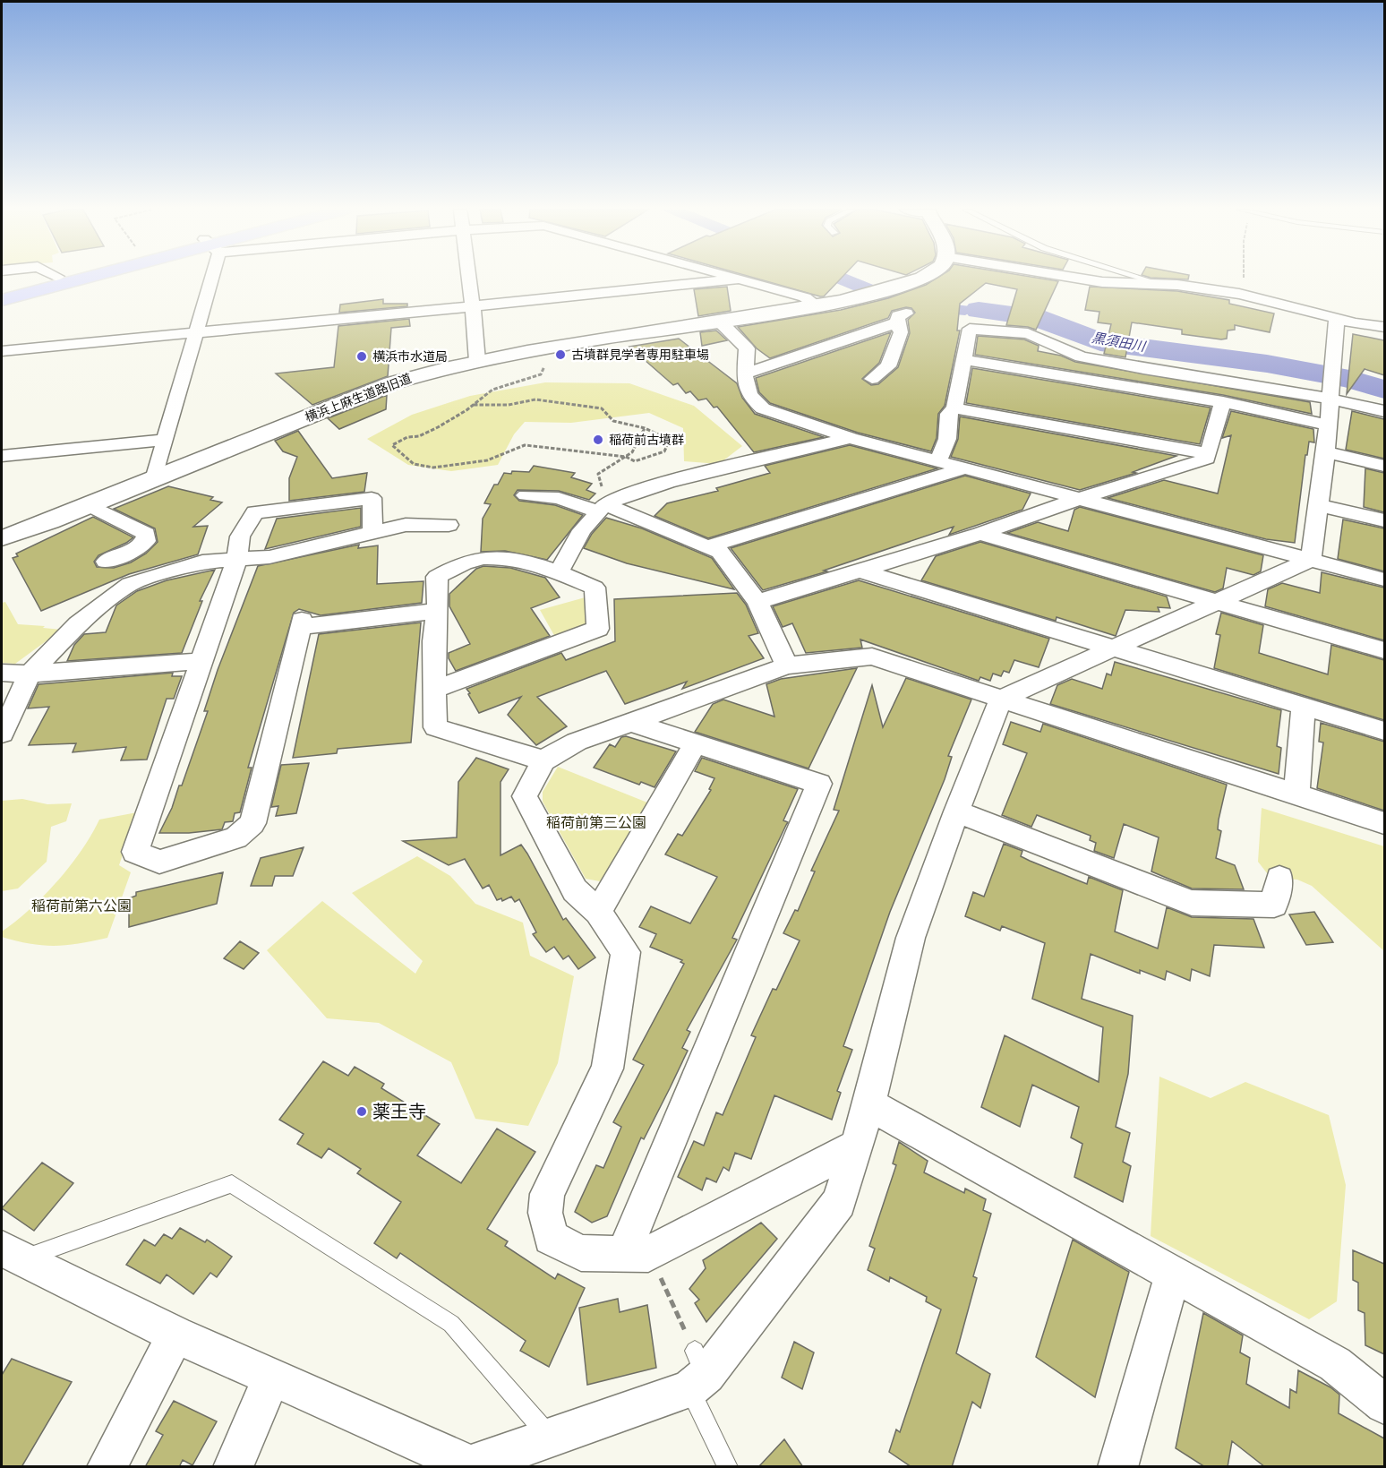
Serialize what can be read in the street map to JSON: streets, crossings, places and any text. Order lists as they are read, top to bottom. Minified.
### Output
{"streets":{"street":["横浜上麻生道路旧道"]},"water":["黒須田川"],"parks":["稲荷前第三公園","稲荷前第六公園"],"places":["古墳群見学者専用駐車場","横浜市水道局","稲荷前古墳群","薬王寺"]}
